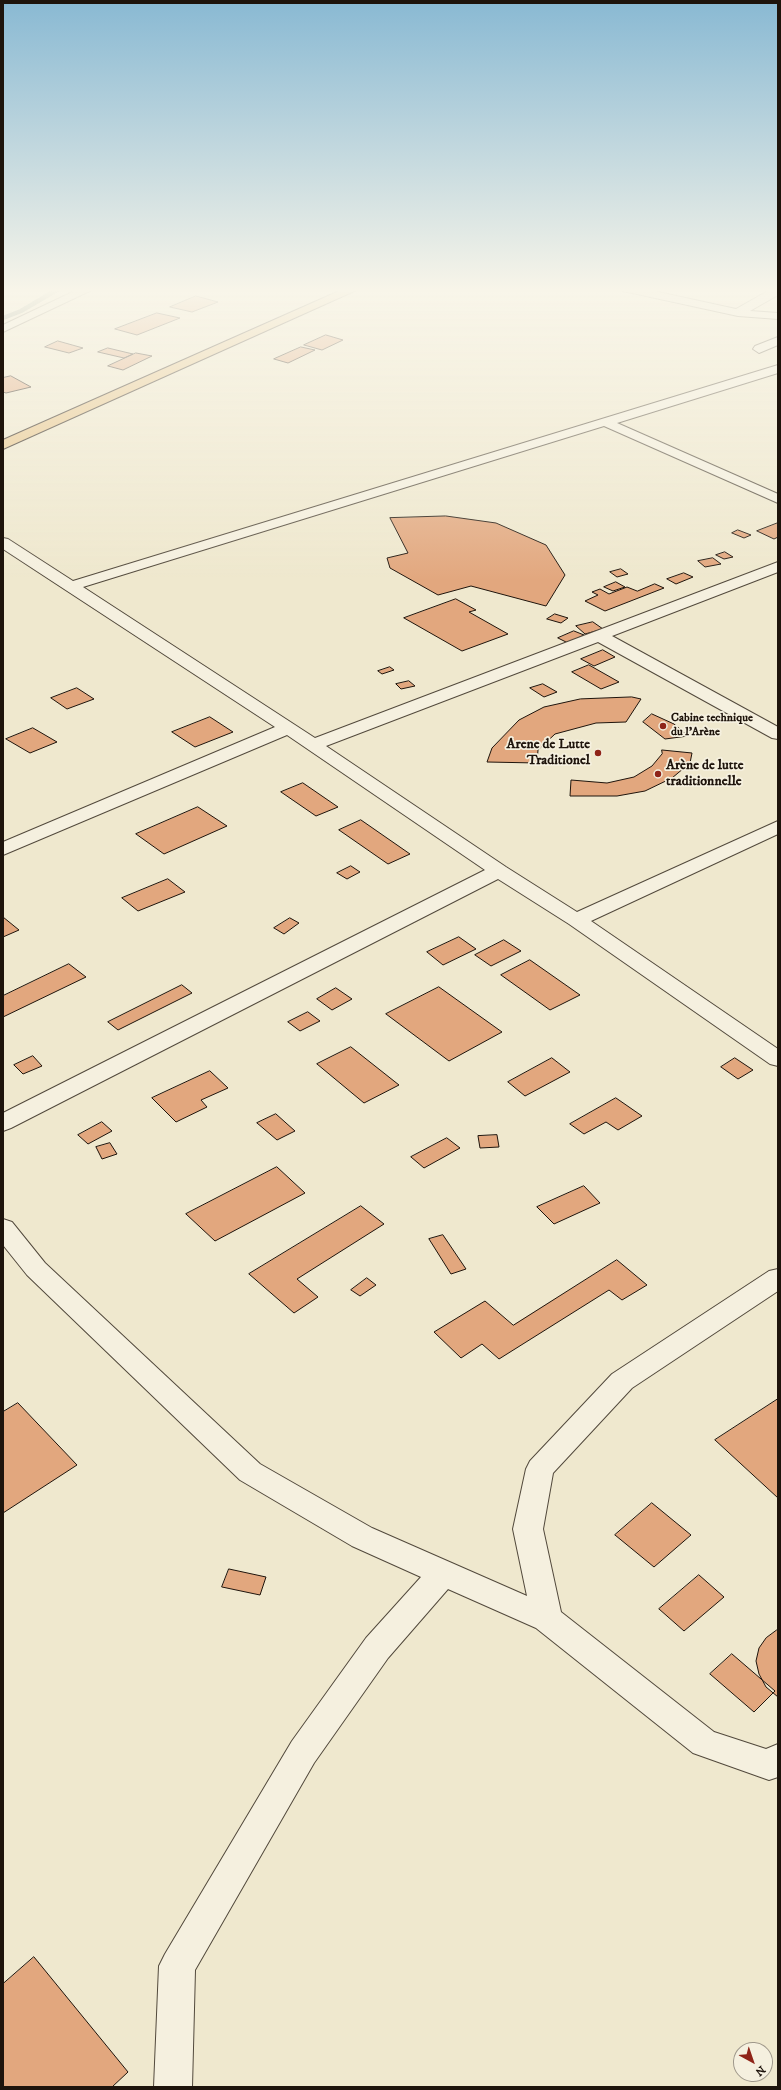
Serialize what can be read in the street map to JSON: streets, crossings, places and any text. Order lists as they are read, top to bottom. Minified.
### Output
{"places":["Cabine technique du l'Arène","Arene de Lutte Traditionel","Arène de lutte traditionnelle"],"north":"bottom right"}
